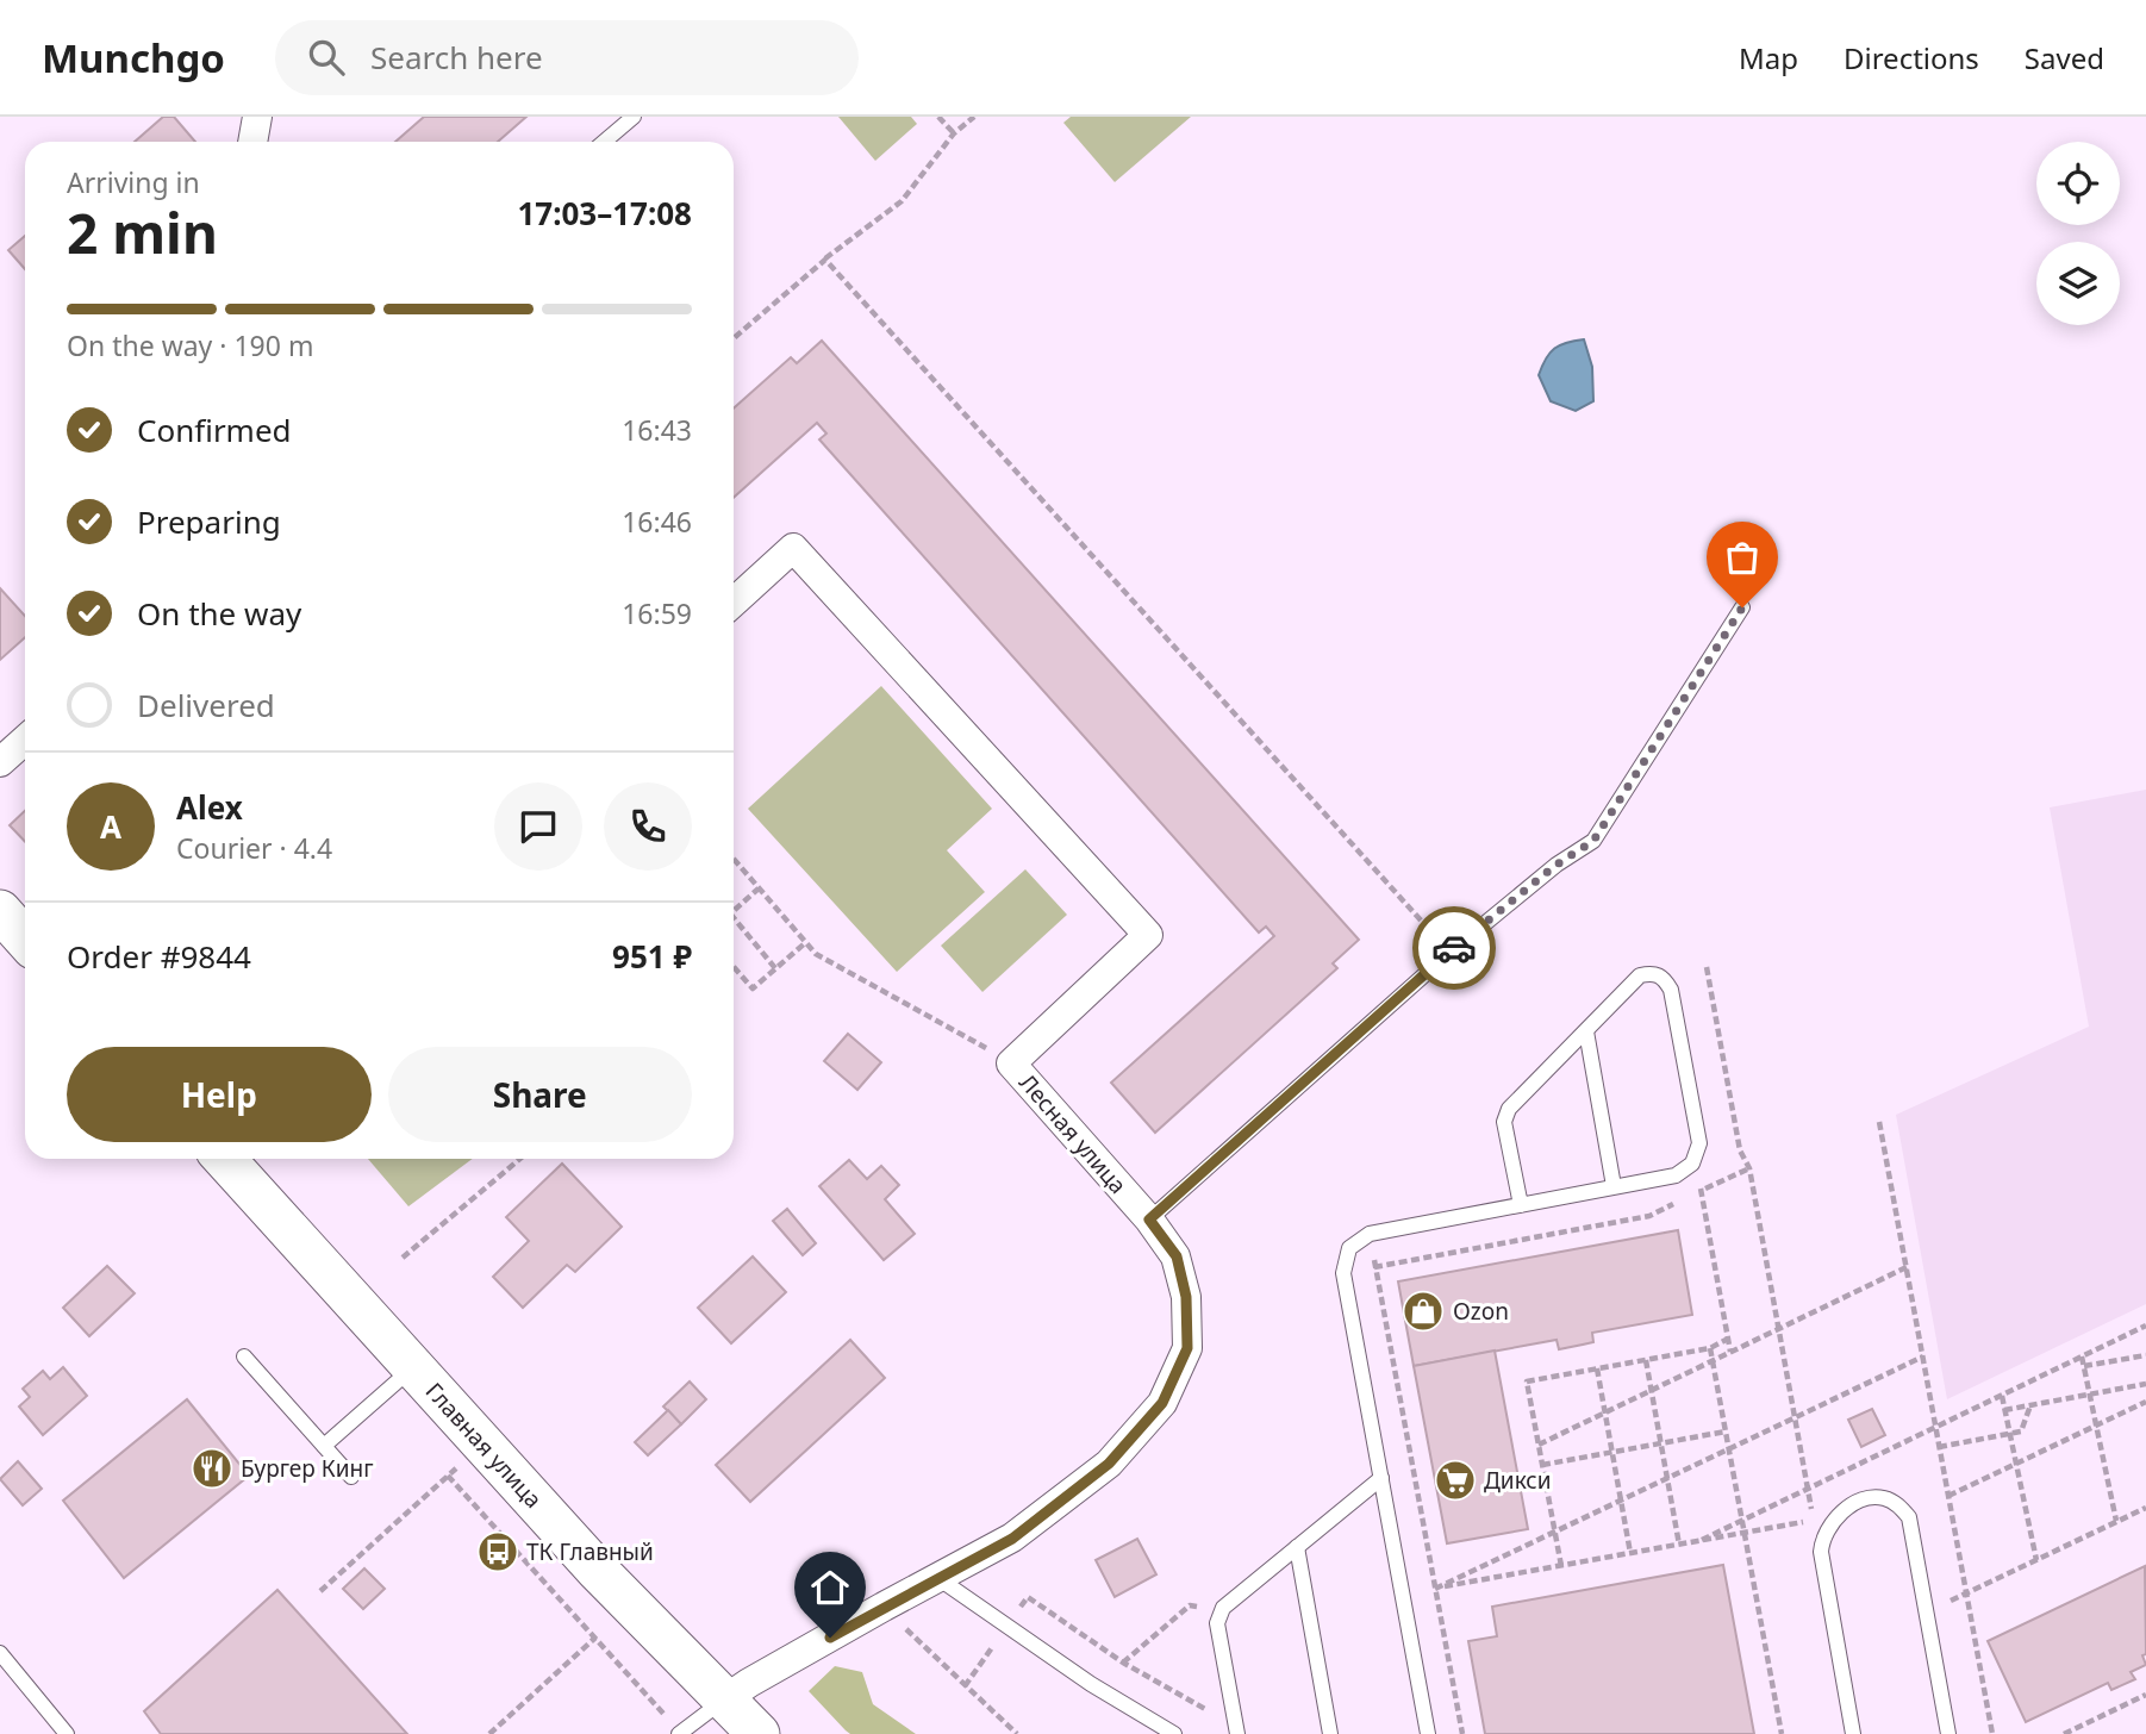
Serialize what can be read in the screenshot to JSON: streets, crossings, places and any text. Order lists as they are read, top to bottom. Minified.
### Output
{"streets":{"main road":["Главная улица"],"street":["Лесная улица"]},"crossings":[["Лесная улица","Главная улица"]],"places":{"shop":["Ozon"],"restaurant":["Бургер Кинг"],"supermarket":["Дикси"],"bus stop":["ТК Главный"]},"page":{"header":"Munchgo","search":"Search here","nav":["Map","Directions","Saved"],"heading":["2 min","Arriving in","17:03–17:08"],"panel":["Alex","Courier · 4.4","Order #9844","951 ₽"],"bar":"On the way · 190 m","list":[["Confirmed","16:43"],["Preparing","16:46"],["On the way","16:59"],"Delivered"],"round":"A","buttons":["Help","Share"]}}
